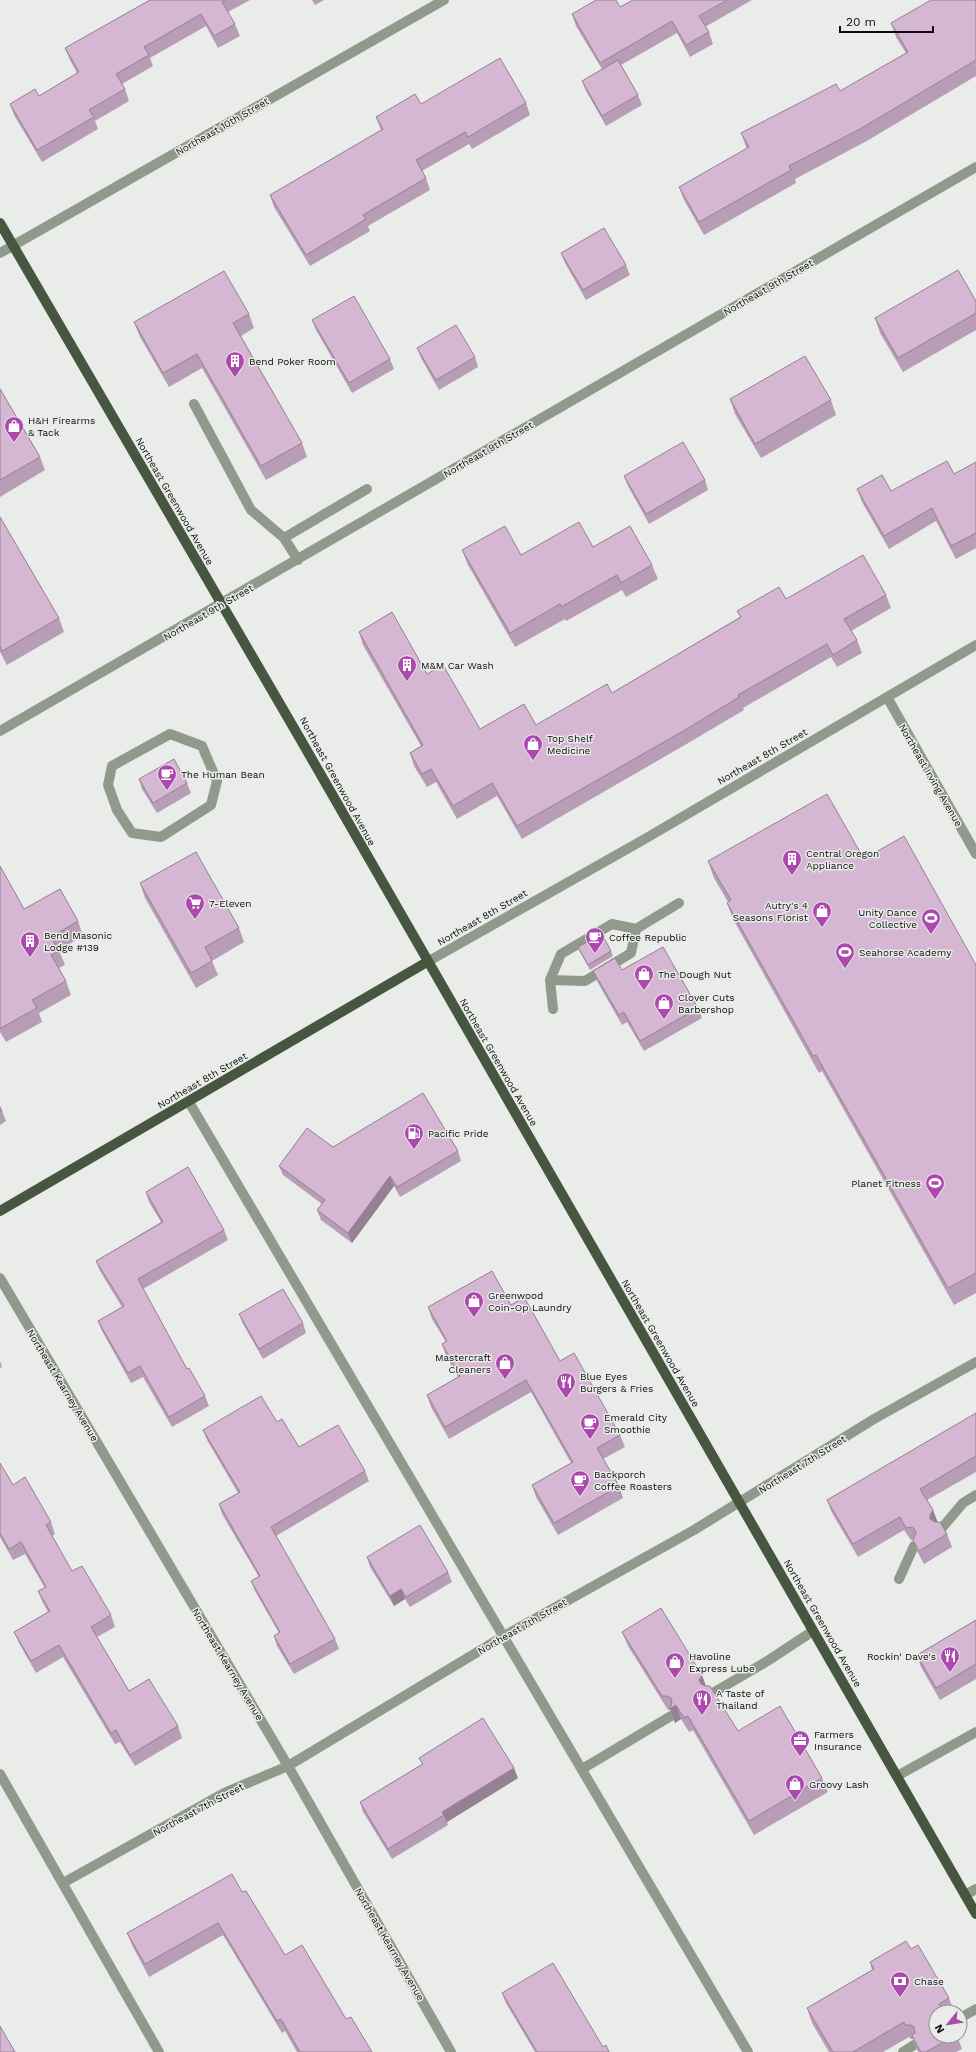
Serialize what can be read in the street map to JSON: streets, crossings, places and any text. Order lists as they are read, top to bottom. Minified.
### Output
{"streets":{"main road":["Northeast Greenwood Avenue","Northeast 8th Street"],"street":["Northeast 10th Street","Northeast 9th Street","Northeast Irving Avenue","Northeast Kearney Avenue","Northeast 7th Street"]},"crossings":[["Northeast 10th Street","Northeast Greenwood Avenue"],["Northeast 9th Street","Northeast Greenwood Avenue"],["Northeast Greenwood Avenue","Northeast 8th Street"],["Northeast Greenwood Avenue","Northeast 7th Street"],["Northeast 8th Street","Northeast Irving Avenue"],["Northeast Kearney Avenue","Northeast 7th Street"]],"places":{"building":["Bend Poker Room","M&M Car Wash","Central Oregon Appliance","Bend Masonic Lodge #139"],"shop":["H&H Firearms & Tack","Top Shelf Medicine","Autry's 4 Seasons Florist","The Dough Nut","Clover Cuts Barbershop","Greenwood Coin-Op Laundry","Mastercraft Cleaners","Havoline Express Lube","Groovy Lash"],"cafe":["The Human Bean","Coffee Republic","Emerald City Smoothie","Backporch Coffee Roasters"],"supermarket":["7-Eleven"],"sports":["Unity Dance Collective","Seahorse Academy","Planet Fitness"],"fuel station":["Pacific Pride"],"restaurant":["Blue Eyes Burgers & Fries","Rockin' Dave's","A Taste of Thailand"],"office":["Farmers Insurance"],"bank":["Chase"]},"scale_bar":"20 m","north":"bottom left"}
